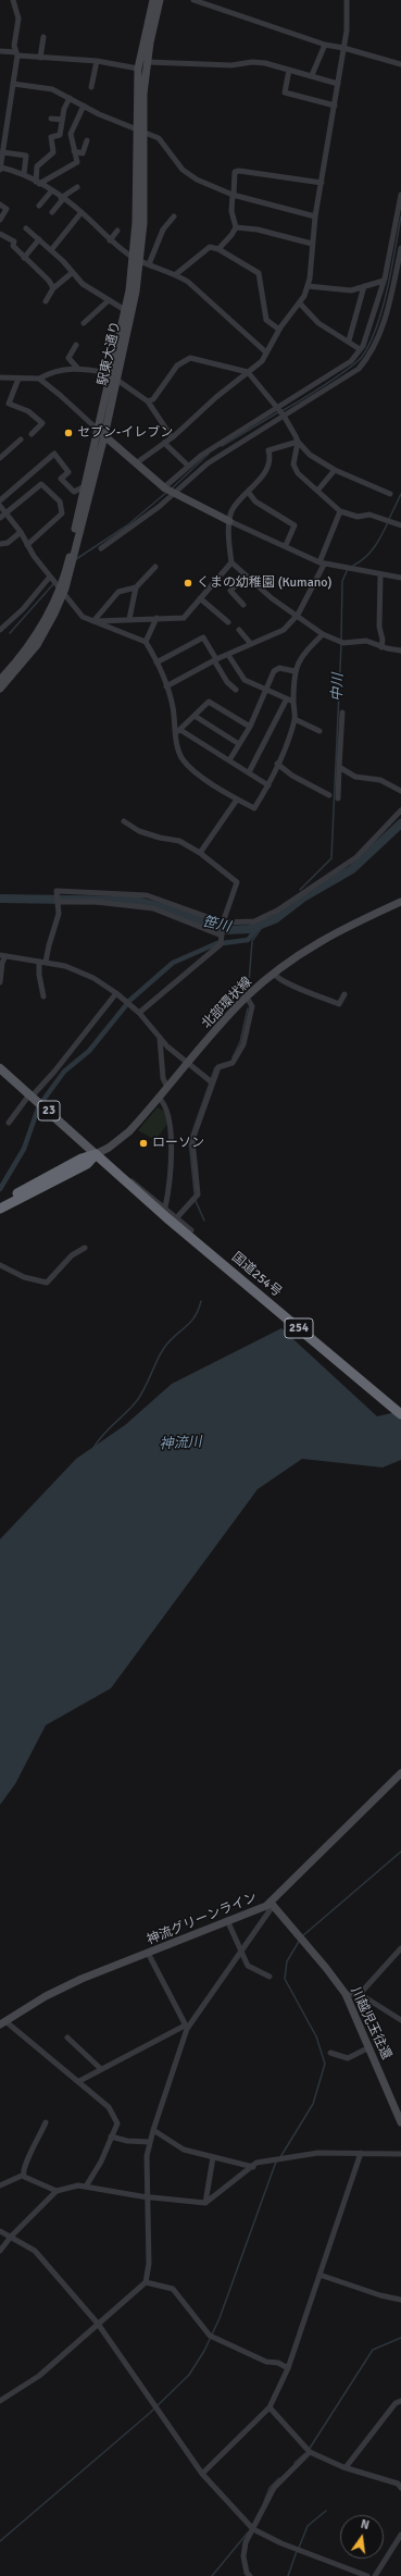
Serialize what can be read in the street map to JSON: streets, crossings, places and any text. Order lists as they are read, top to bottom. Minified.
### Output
{"streets":{"highway":["国道254号","254"],"main road":["23"],"street":["駅東大通り","北部環状線","神流グリーンライン","川越児玉往還"]},"crossings":[["北部環状線","23"],["北部環状線","国道254号"],["23","国道254号"],["神流グリーンライン","川越児玉往還"]],"water":["中川","笹川","神流川"],"places":["セブン-イレブン","くまの幼稚園 (Kumano)","ローソン"],"north":"top"}
